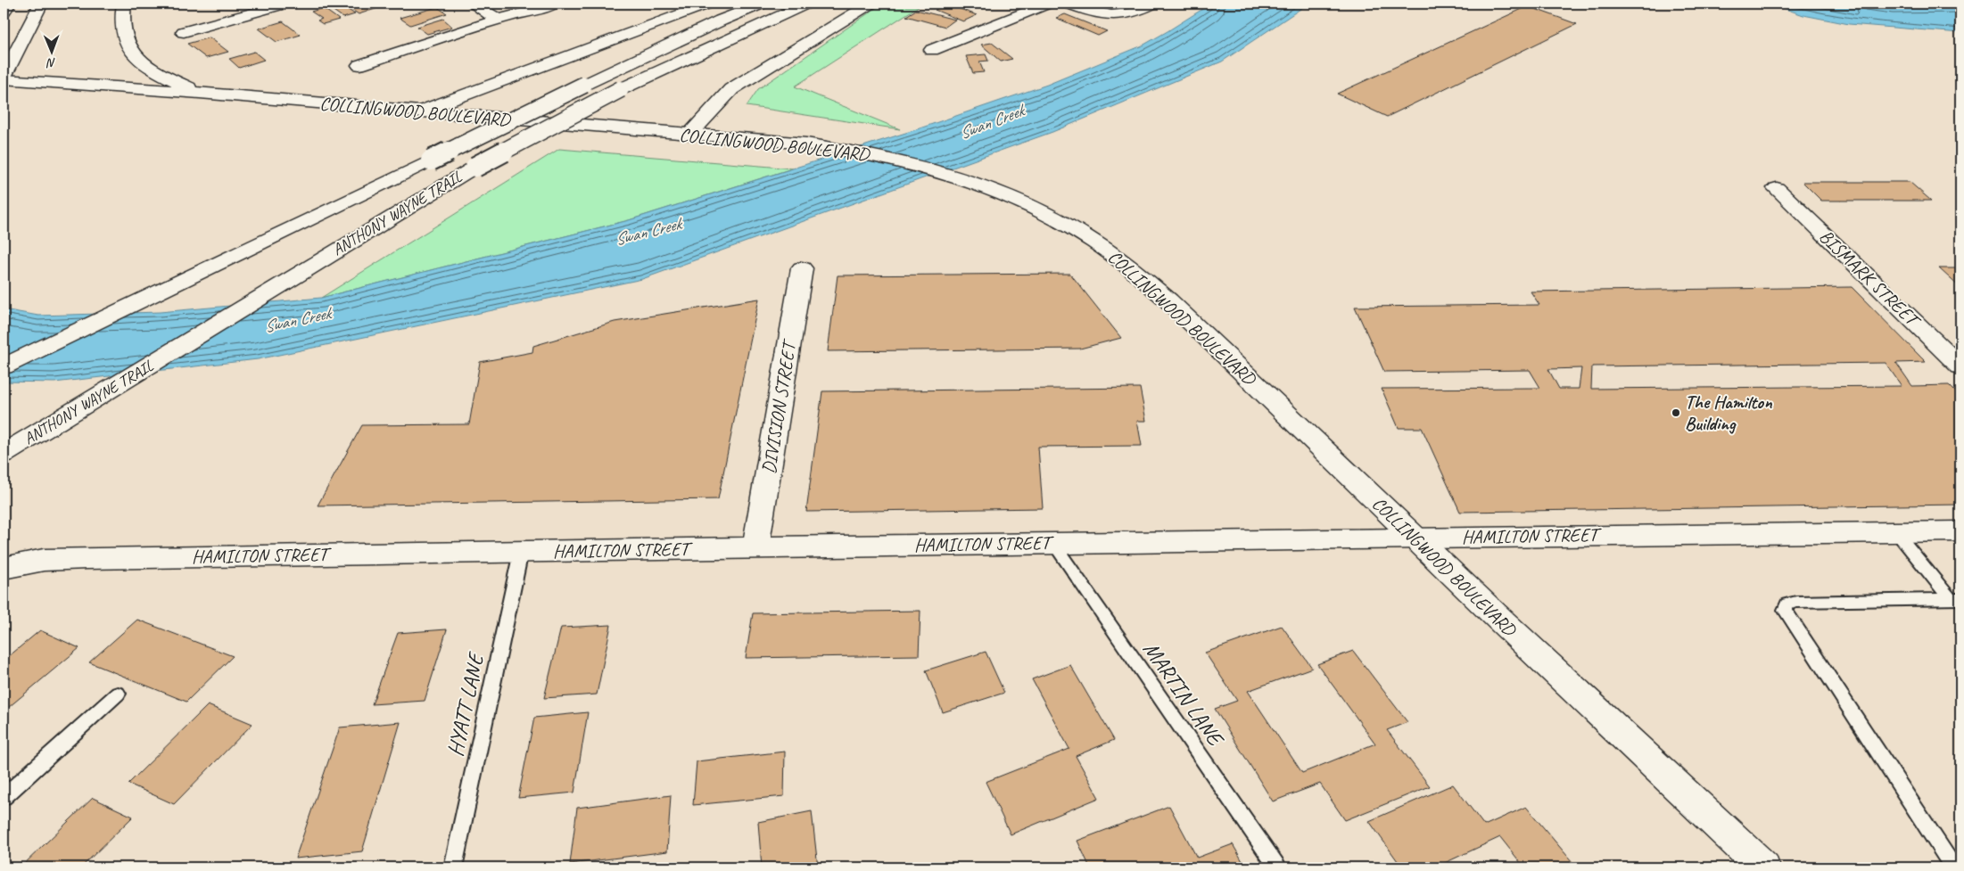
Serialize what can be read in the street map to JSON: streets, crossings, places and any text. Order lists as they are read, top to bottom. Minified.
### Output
{"streets":{"main road":["COLLINGWOOD BOULEVARD","ANTHONY WAYNE TRAIL","BISMARK STREET","DIVISION STREET","HAMILTON STREET"],"lane":["MARTIN LANE","HYATT LANE"]},"crossings":[["COLLINGWOOD BOULEVARD","HAMILTON STREET"],["DIVISION STREET","HAMILTON STREET"],["HAMILTON STREET","MARTIN LANE"],["HAMILTON STREET","HYATT LANE"]],"water":["Swan Creek"],"places":["The Hamilton Building"],"north":"bottom"}
